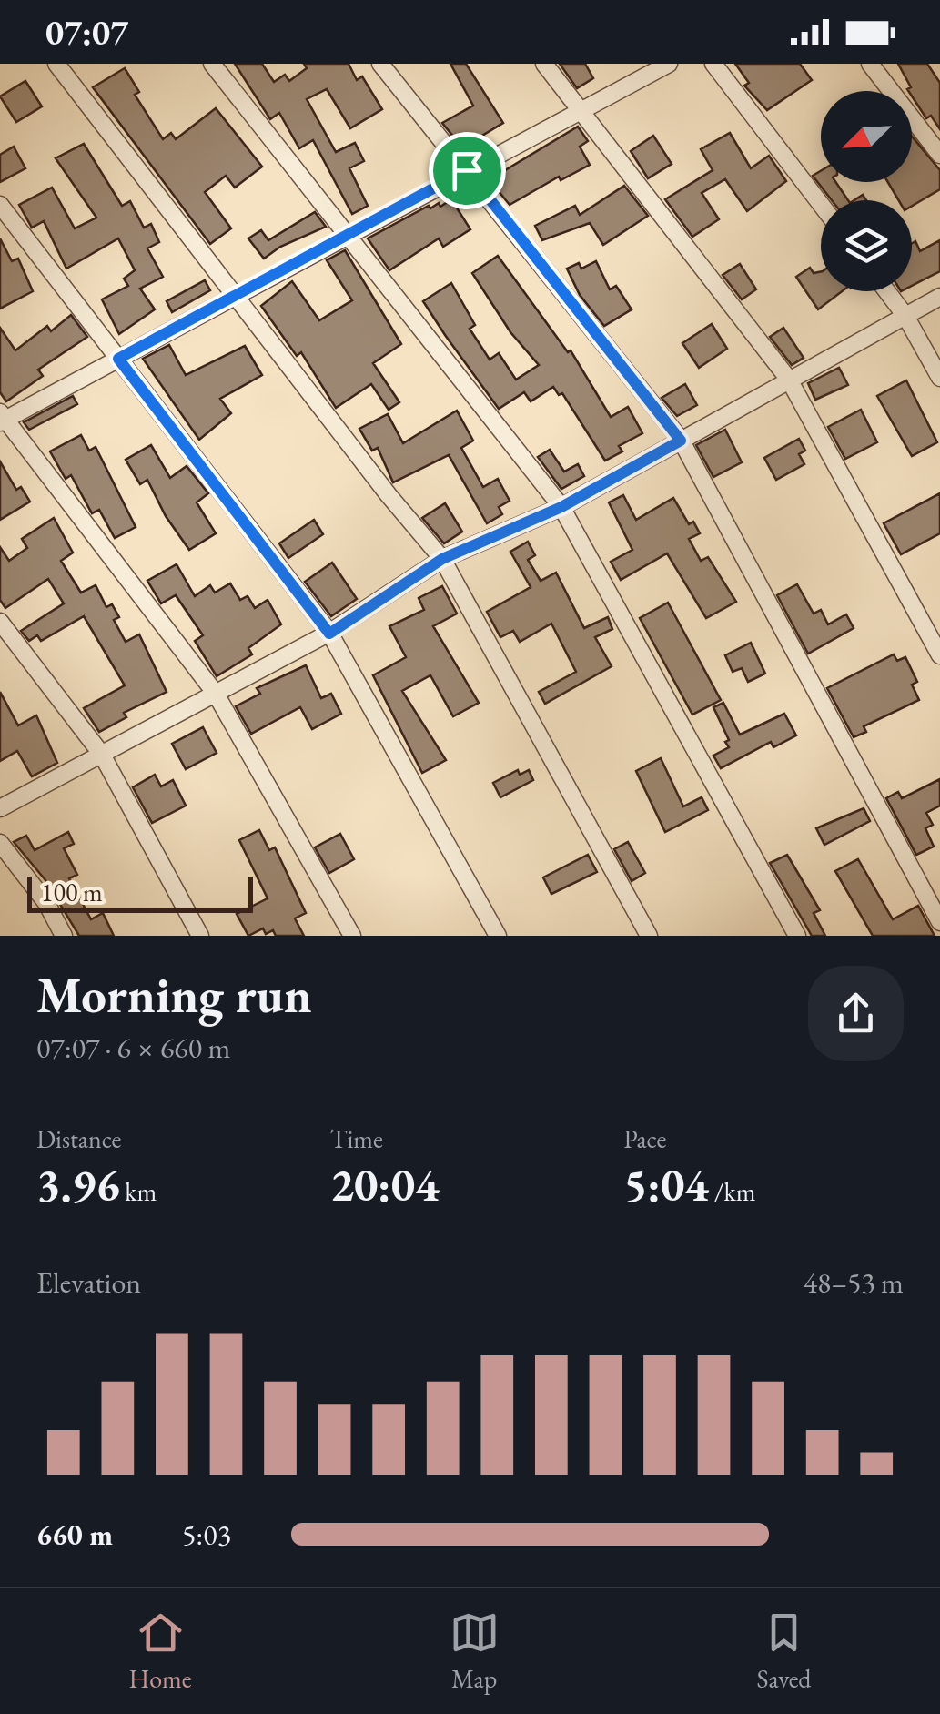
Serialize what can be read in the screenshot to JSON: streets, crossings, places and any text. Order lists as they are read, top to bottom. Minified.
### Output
{"scale_bar":"100 m","north":"bottom left","page":{"status":"07:07","scale":"100 m","heading":["Morning run","07:07 · 6 × 660 m"],"stats":[["Distance","3.96 km"],["Time","20:04"],["Pace","5:04 /km"]],"chart":["Elevation","48–53 m"],"list":[{"name":"660 m","note":"5:03"}],"tabs":["Home","Map","Saved"]}}
